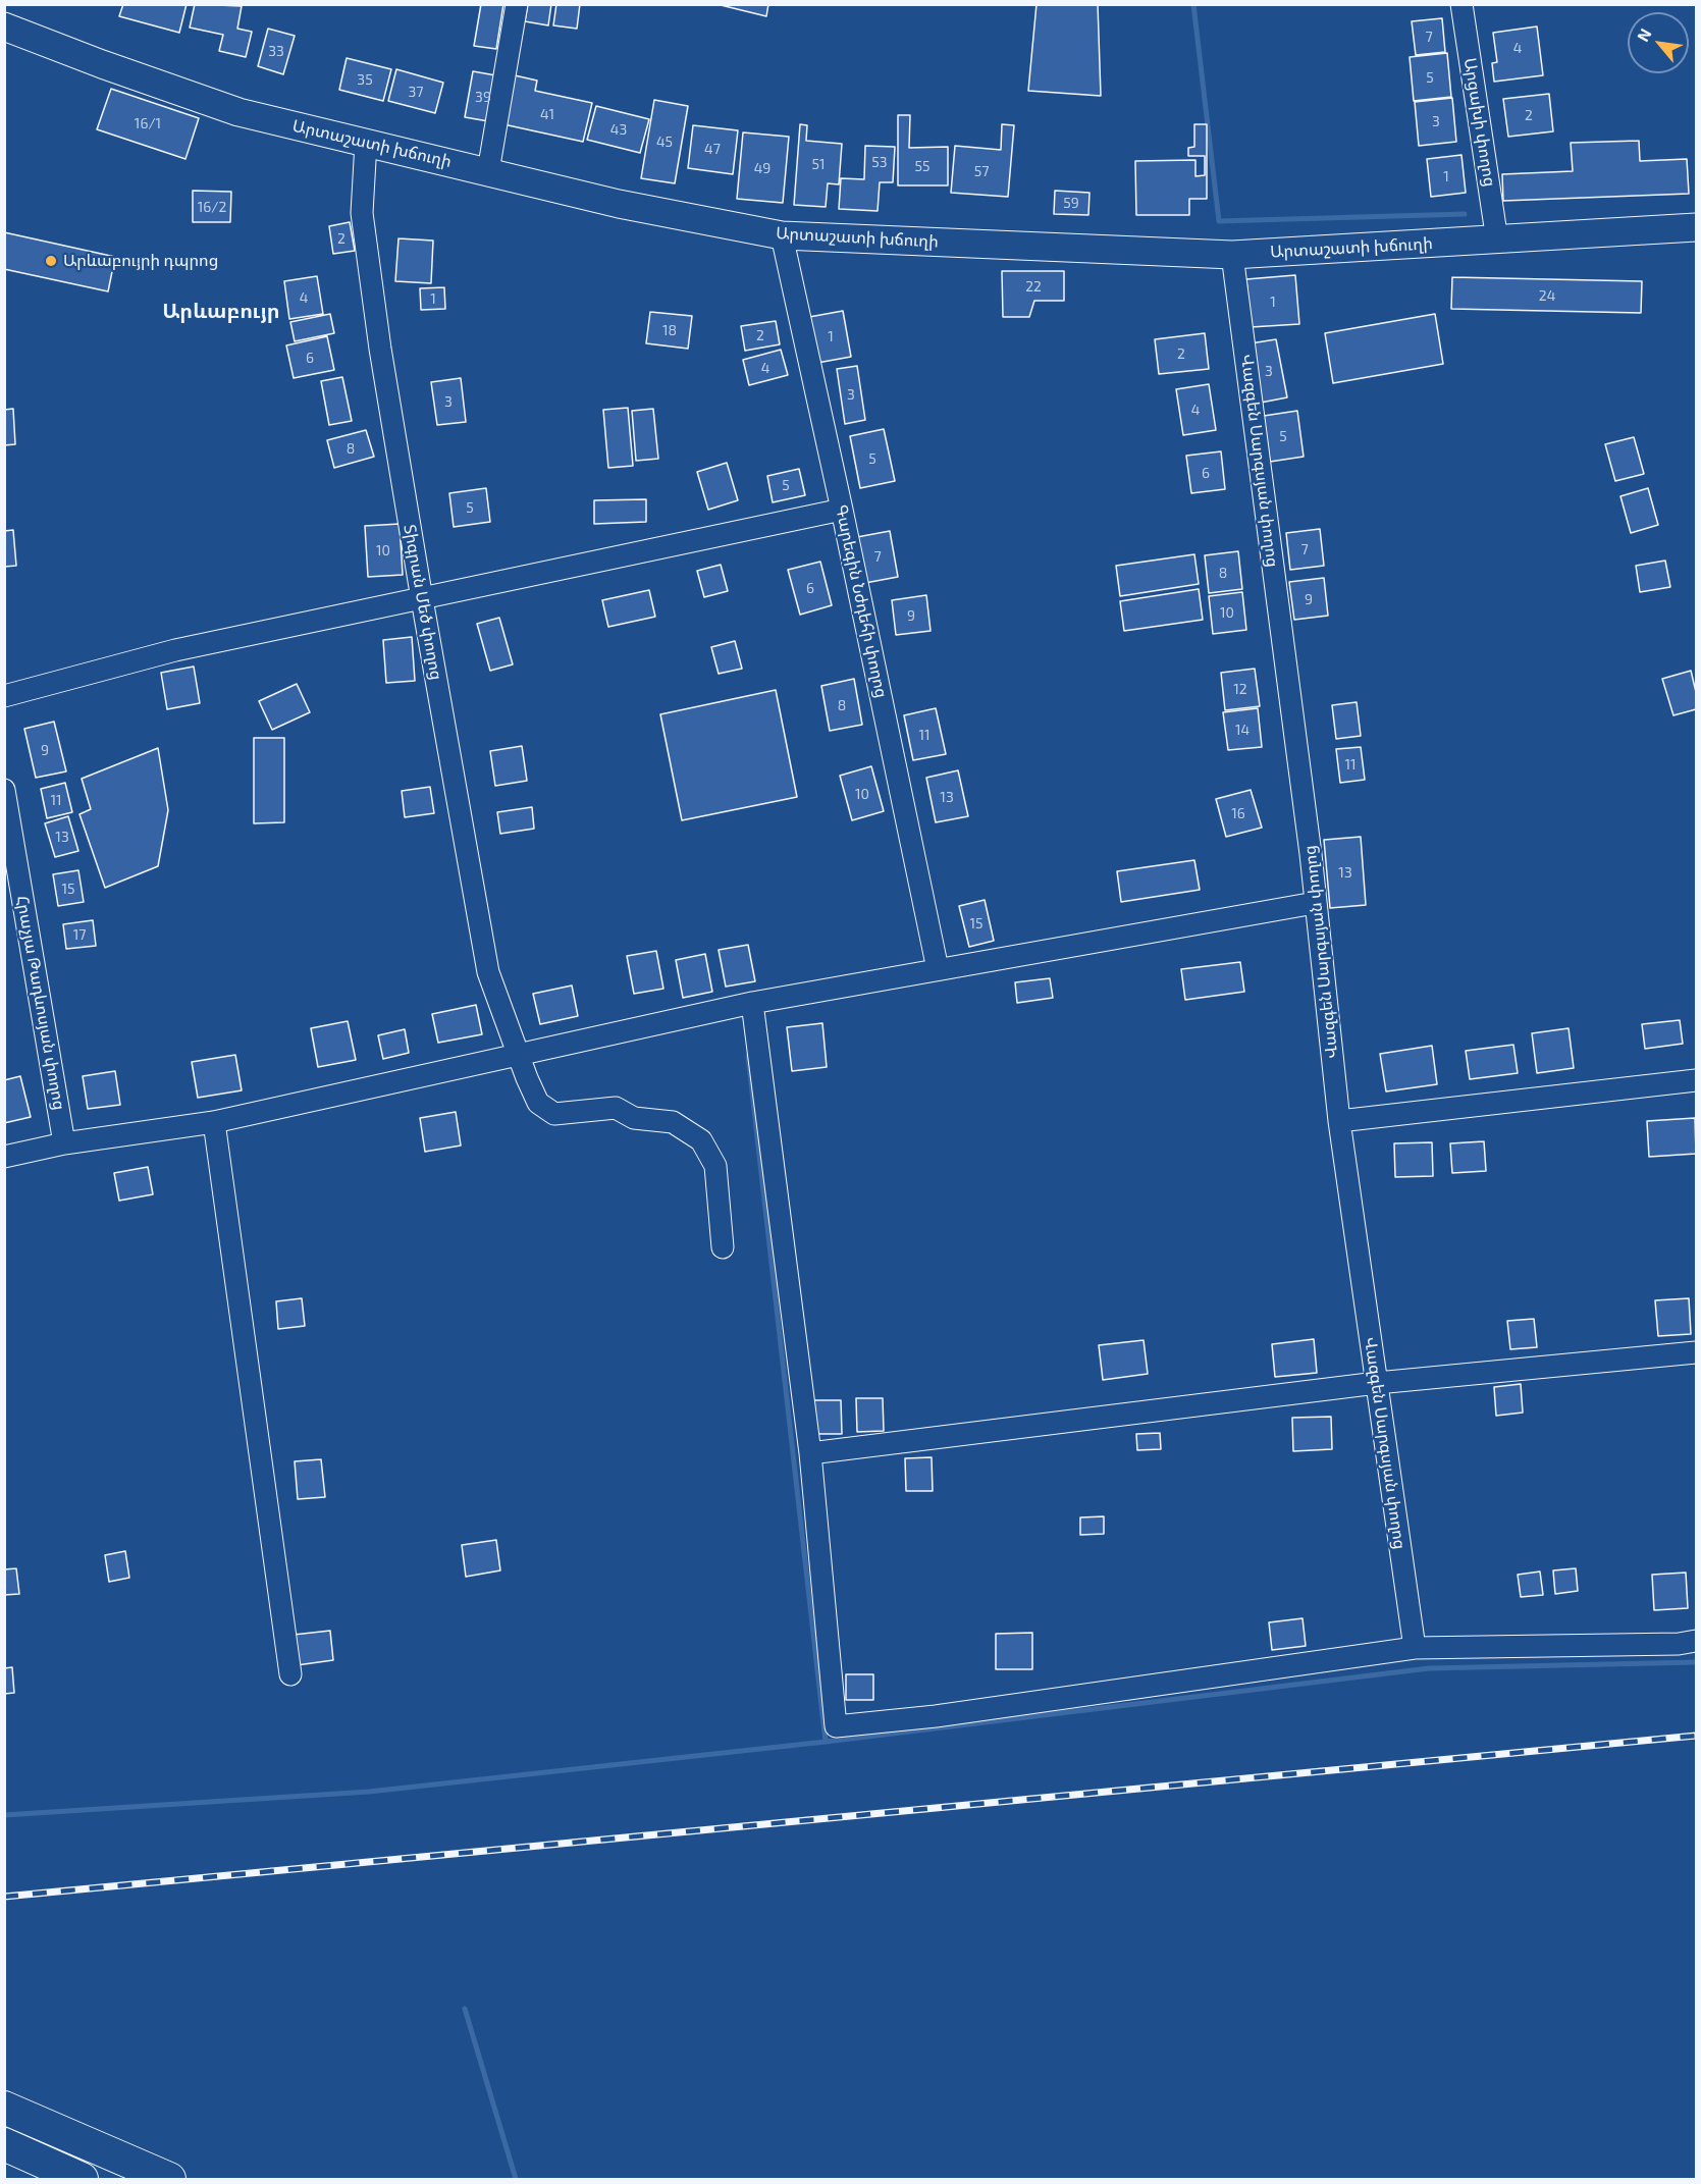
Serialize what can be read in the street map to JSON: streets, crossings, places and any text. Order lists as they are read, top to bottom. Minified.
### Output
{"streets":{"main road":["Արտաշատի խճուղի"],"street":["Արցախի փողոց","Վազգեն Սարգսյան փողոց","Գարեգին Նժդեհի փողոց","Տիգրան Մեծ փողոց","Հրաչյա Թադևոսյան փողոց"]},"crossings":[["Արցախի փողոց","Արտաշատի խճուղի"],["Արտաշատի խճուղի","Վազգեն Սարգսյան փողոց"],["Արտաշատի խճուղի","Գարեգին Նժդեհի փողոց"],["Արտաշատի խճուղի","Տիգրան Մեծ փողոց"]],"districts":["Արևաբույր"],"places":["Արևաբույրի դպրոց"],"house_numbers":["7","4","33","5","35","37","39","41","2","3","16/1","43","45","47","53","51","55","49","57","1","59","16/2","2","22","24","4","1","1","18","2","1","2","6","4","3","3","3","4","5","8","5","6","5","5","7","10","7","8","6","9","10","9","12","8","14","11","9","11","10","13","11","16","13","13","15","15","17"],"north":"top left"}
